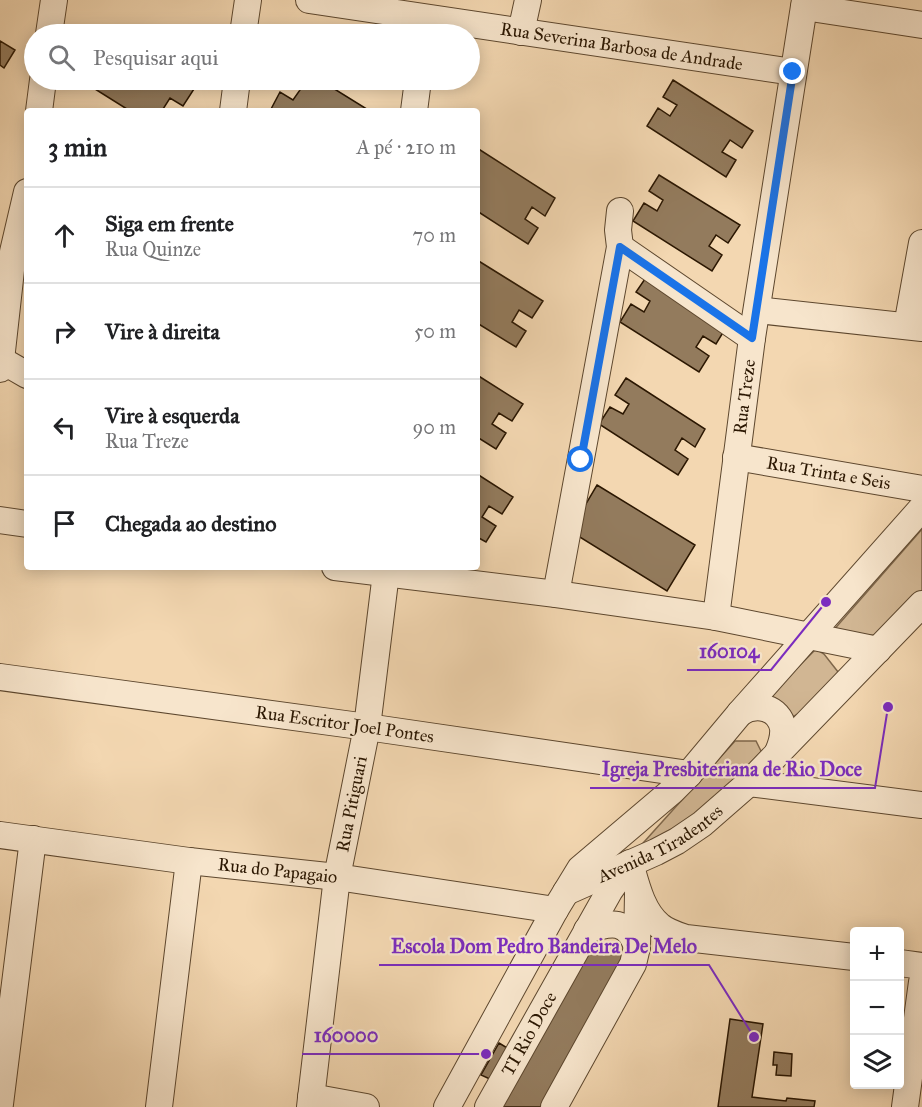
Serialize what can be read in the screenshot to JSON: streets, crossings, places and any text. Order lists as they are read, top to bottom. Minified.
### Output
{"streets":{"street":["Rua Severina Barbosa de Andrade","Rua Treze","Rua Trinta e Seis","Rua Escritor Joel Pontes","Rua Pitiguari","Avenida Tiradentes","Rua do Papagaio","TI Rio Doce"]},"crossings":[["Rua Severina Barbosa de Andrade","Rua Treze"],["Rua Treze","Rua Trinta e Seis"],["Rua Escritor Joel Pontes","Rua Pitiguari"],["Rua Escritor Joel Pontes","Avenida Tiradentes"],["Rua Pitiguari","Rua do Papagaio"],["Avenida Tiradentes","Rua do Papagaio"],["Avenida Tiradentes","TI Rio Doce"]],"places":["160104","Igreja Presbiteriana de Rio Doce","Escola Dom Pedro Bandeira De Melo","160000"],"page":{"search":"Pesquisar aqui","heading":["3 min","A pé · 210 m"],"list":[["Siga em frente","Rua Quinze","70 m"],["Vire à direita","50 m"],["Vire à esquerda","Rua Treze","90 m"],"Chegada ao destino"],"map_buttons":["+","−"]}}
